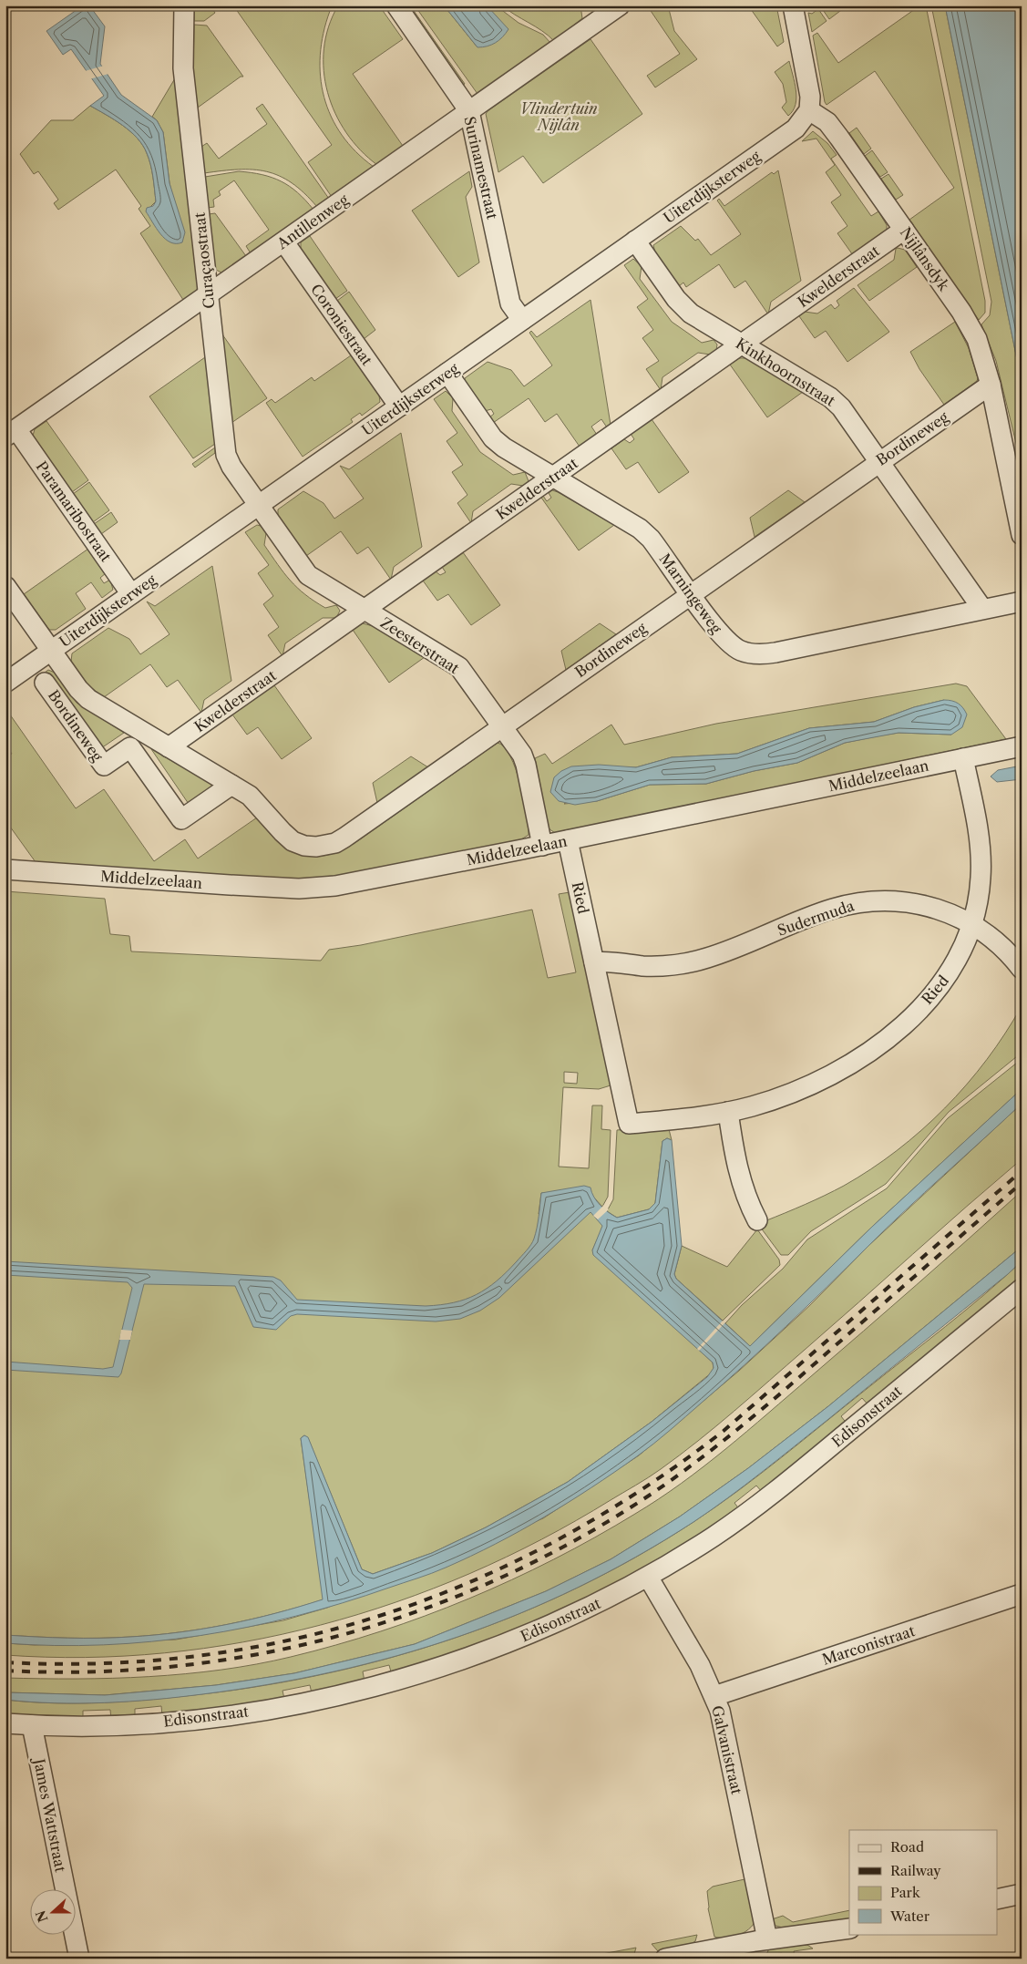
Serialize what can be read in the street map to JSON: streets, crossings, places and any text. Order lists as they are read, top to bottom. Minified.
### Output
{"streets":{"street":["Surinamestraat","Uiterdijksterweg","Antillenweg","Nijlânsdyk","Curaçaostraat","Kwelderstraat","Coroniestraat","Kinkhoornstraat","Bordineweg","Paramaribostraat","Marningeweg","Zeesterstraat","Middelzeelaan","Ried","Sudermuda","Edisonstraat","Marconistraat","Galvanistraat","James Wattstraat"]},"crossings":[["Surinamestraat","Uiterdijksterweg"],["Surinamestraat","Antillenweg"],["Uiterdijksterweg","Nijlânsdyk"],["Uiterdijksterweg","Curaçaostraat"],["Uiterdijksterweg","Coroniestraat"],["Uiterdijksterweg","Kinkhoornstraat"],["Uiterdijksterweg","Bordineweg"],["Uiterdijksterweg","Paramaribostraat"],["Uiterdijksterweg","Marningeweg"],["Uiterdijksterweg","Zeesterstraat"],["Antillenweg","Curaçaostraat"],["Antillenweg","Coroniestraat"],["Antillenweg","Paramaribostraat"],["Nijlânsdyk","Kwelderstraat"],["Nijlânsdyk","Bordineweg"],["Curaçaostraat","Zeesterstraat"],["Kwelderstraat","Kinkhoornstraat"],["Kwelderstraat","Bordineweg"],["Kwelderstraat","Marningeweg"],["Kwelderstraat","Zeesterstraat"],["Kinkhoornstraat","Bordineweg"],["Kinkhoornstraat","Marningeweg"],["Bordineweg","Marningeweg"],["Bordineweg","Zeesterstraat"],["Zeesterstraat","Middelzeelaan"],["Middelzeelaan","Ried"],["Ried","Sudermuda"],["Edisonstraat","Galvanistraat"],["Edisonstraat","James Wattstraat"],["Marconistraat","Galvanistraat"]],"parks":["Vlindertuin Nijlân"],"legend":["Road","Railway","Park","Water"],"north":"left"}
